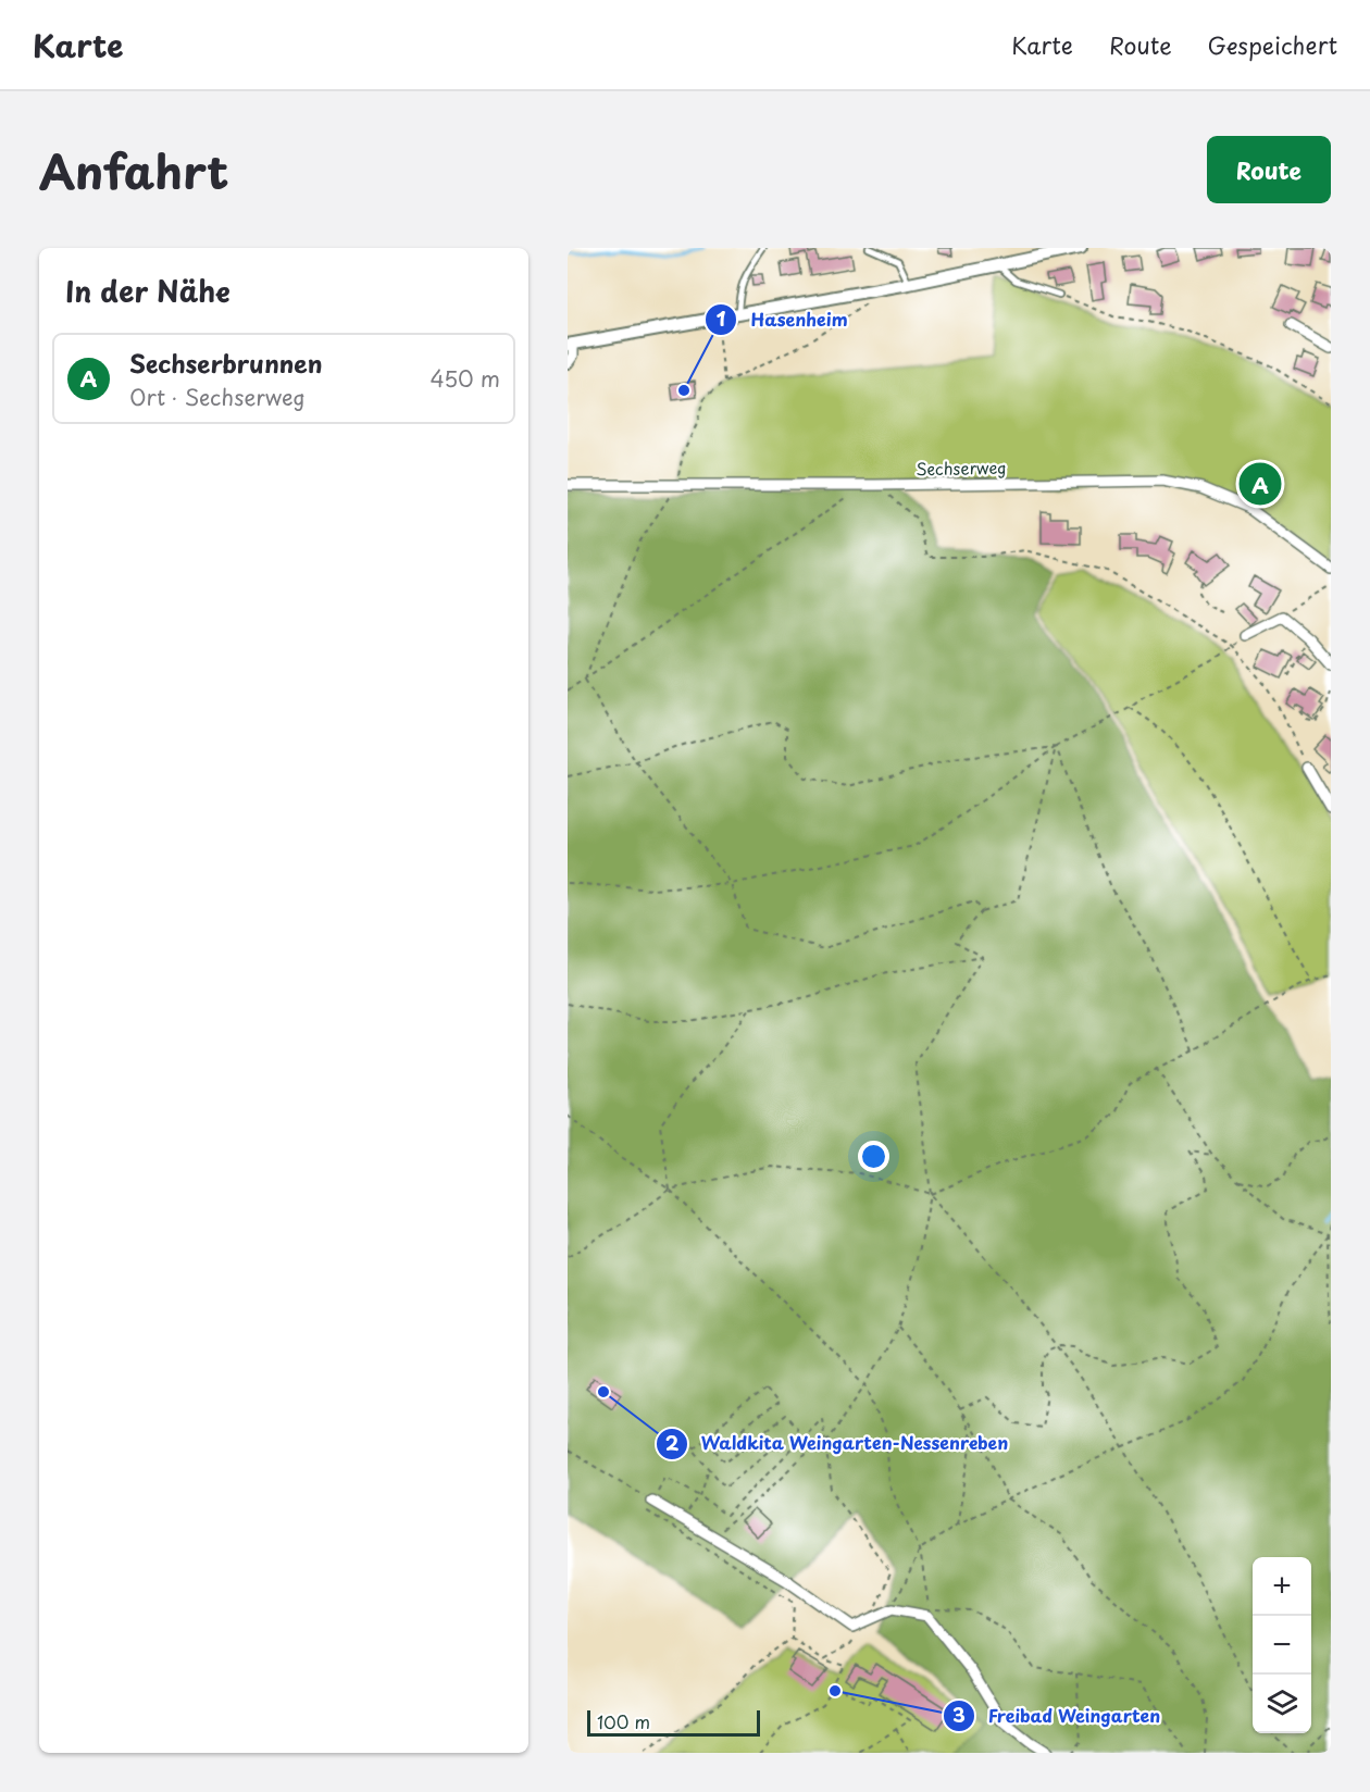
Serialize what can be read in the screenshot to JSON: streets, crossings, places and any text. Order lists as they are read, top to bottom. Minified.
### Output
{"streets":{"street":["Sechserweg"]},"places":["Hasenheim","Waldkita Weingarten-Nessenreben","Freibad Weingarten"],"scale_bar":"100 m","page":{"header":"Karte","nav":["Karte","Route","Gespeichert"],"title":"Anfahrt","buttons":"Route","heading":"In der Nähe","list":[{"mark":"A","name":"Sechserbrunnen","note":"Ort · Sechserweg","value":"450 m"}],"pins":"A","map_buttons":["+","−"],"scale":"100 m"}}
